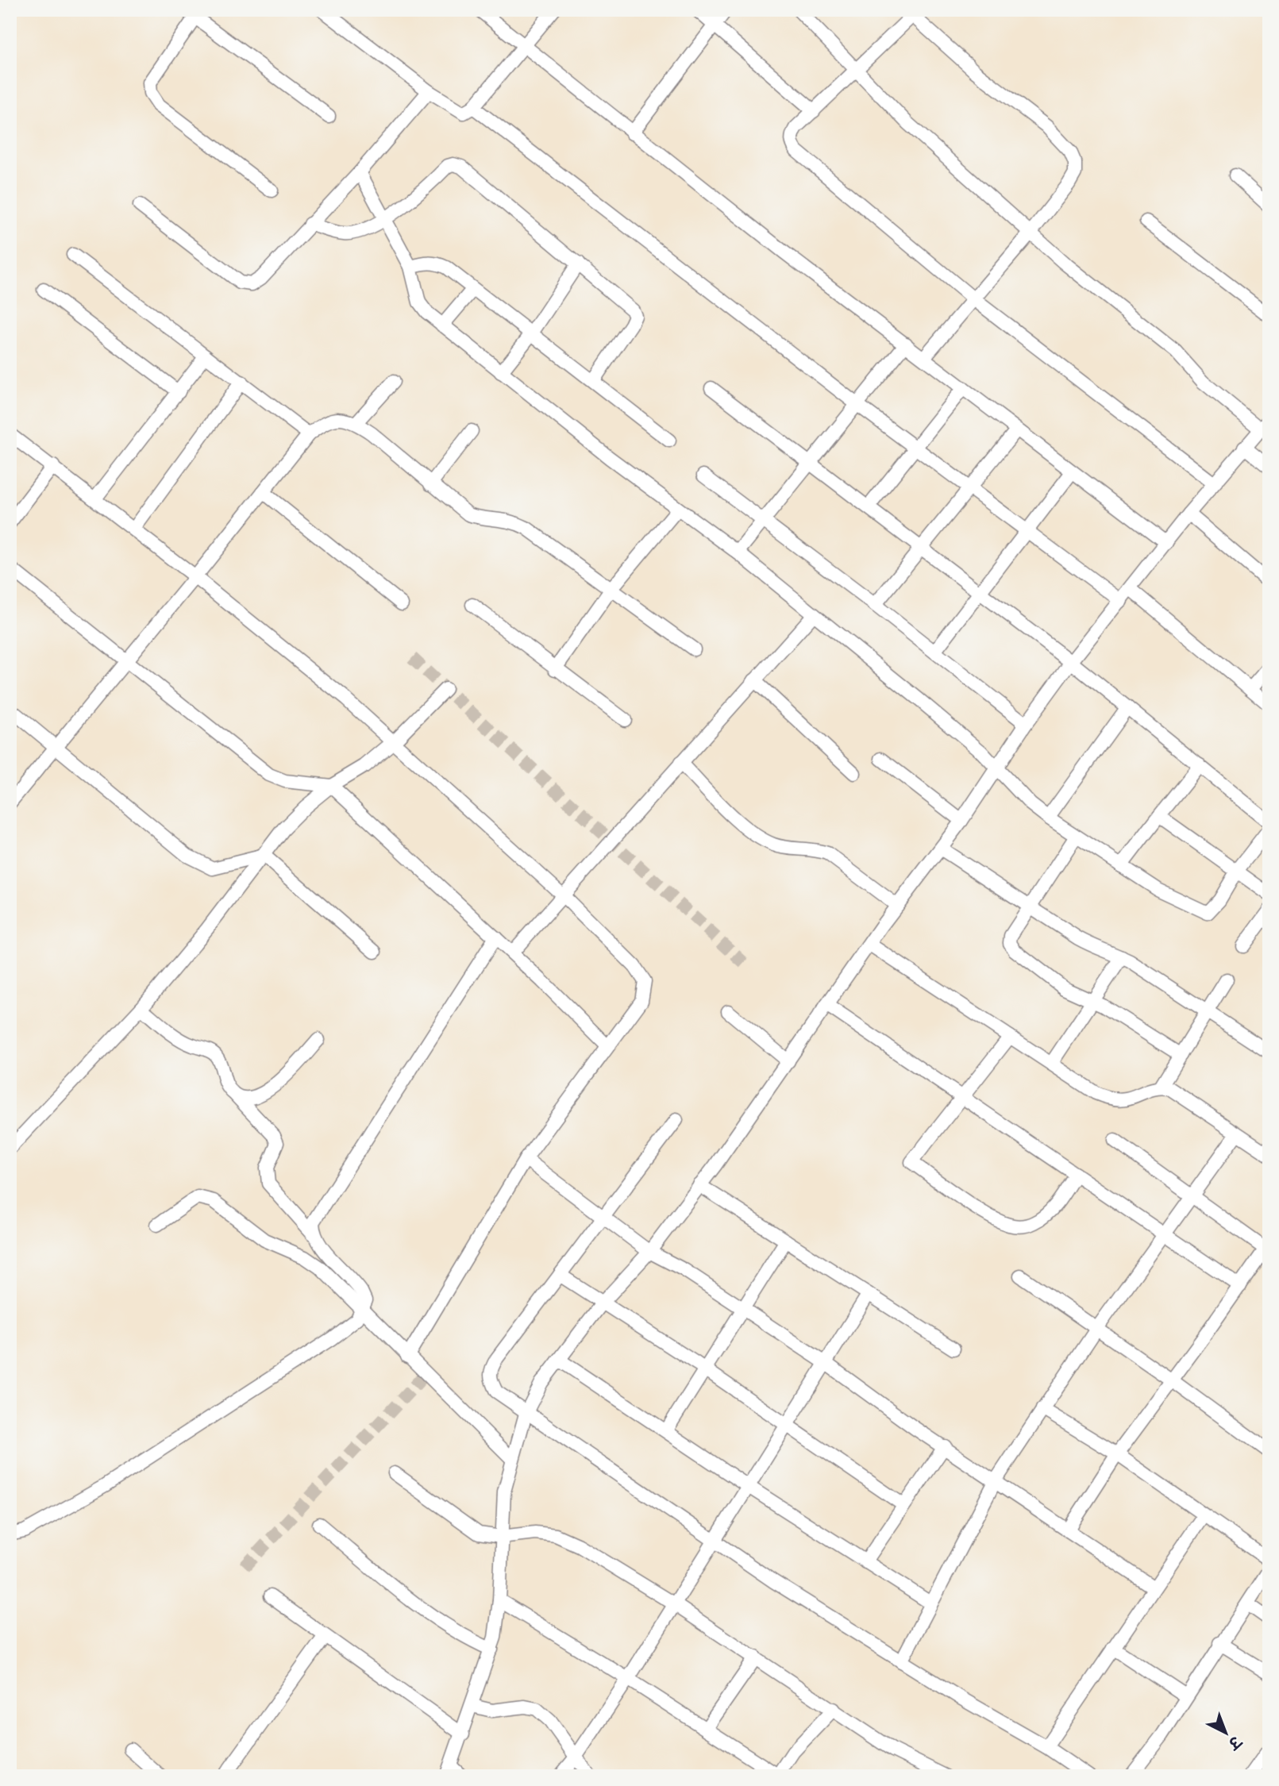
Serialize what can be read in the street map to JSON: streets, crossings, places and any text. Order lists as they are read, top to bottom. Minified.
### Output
{"north":"bottom right"}
